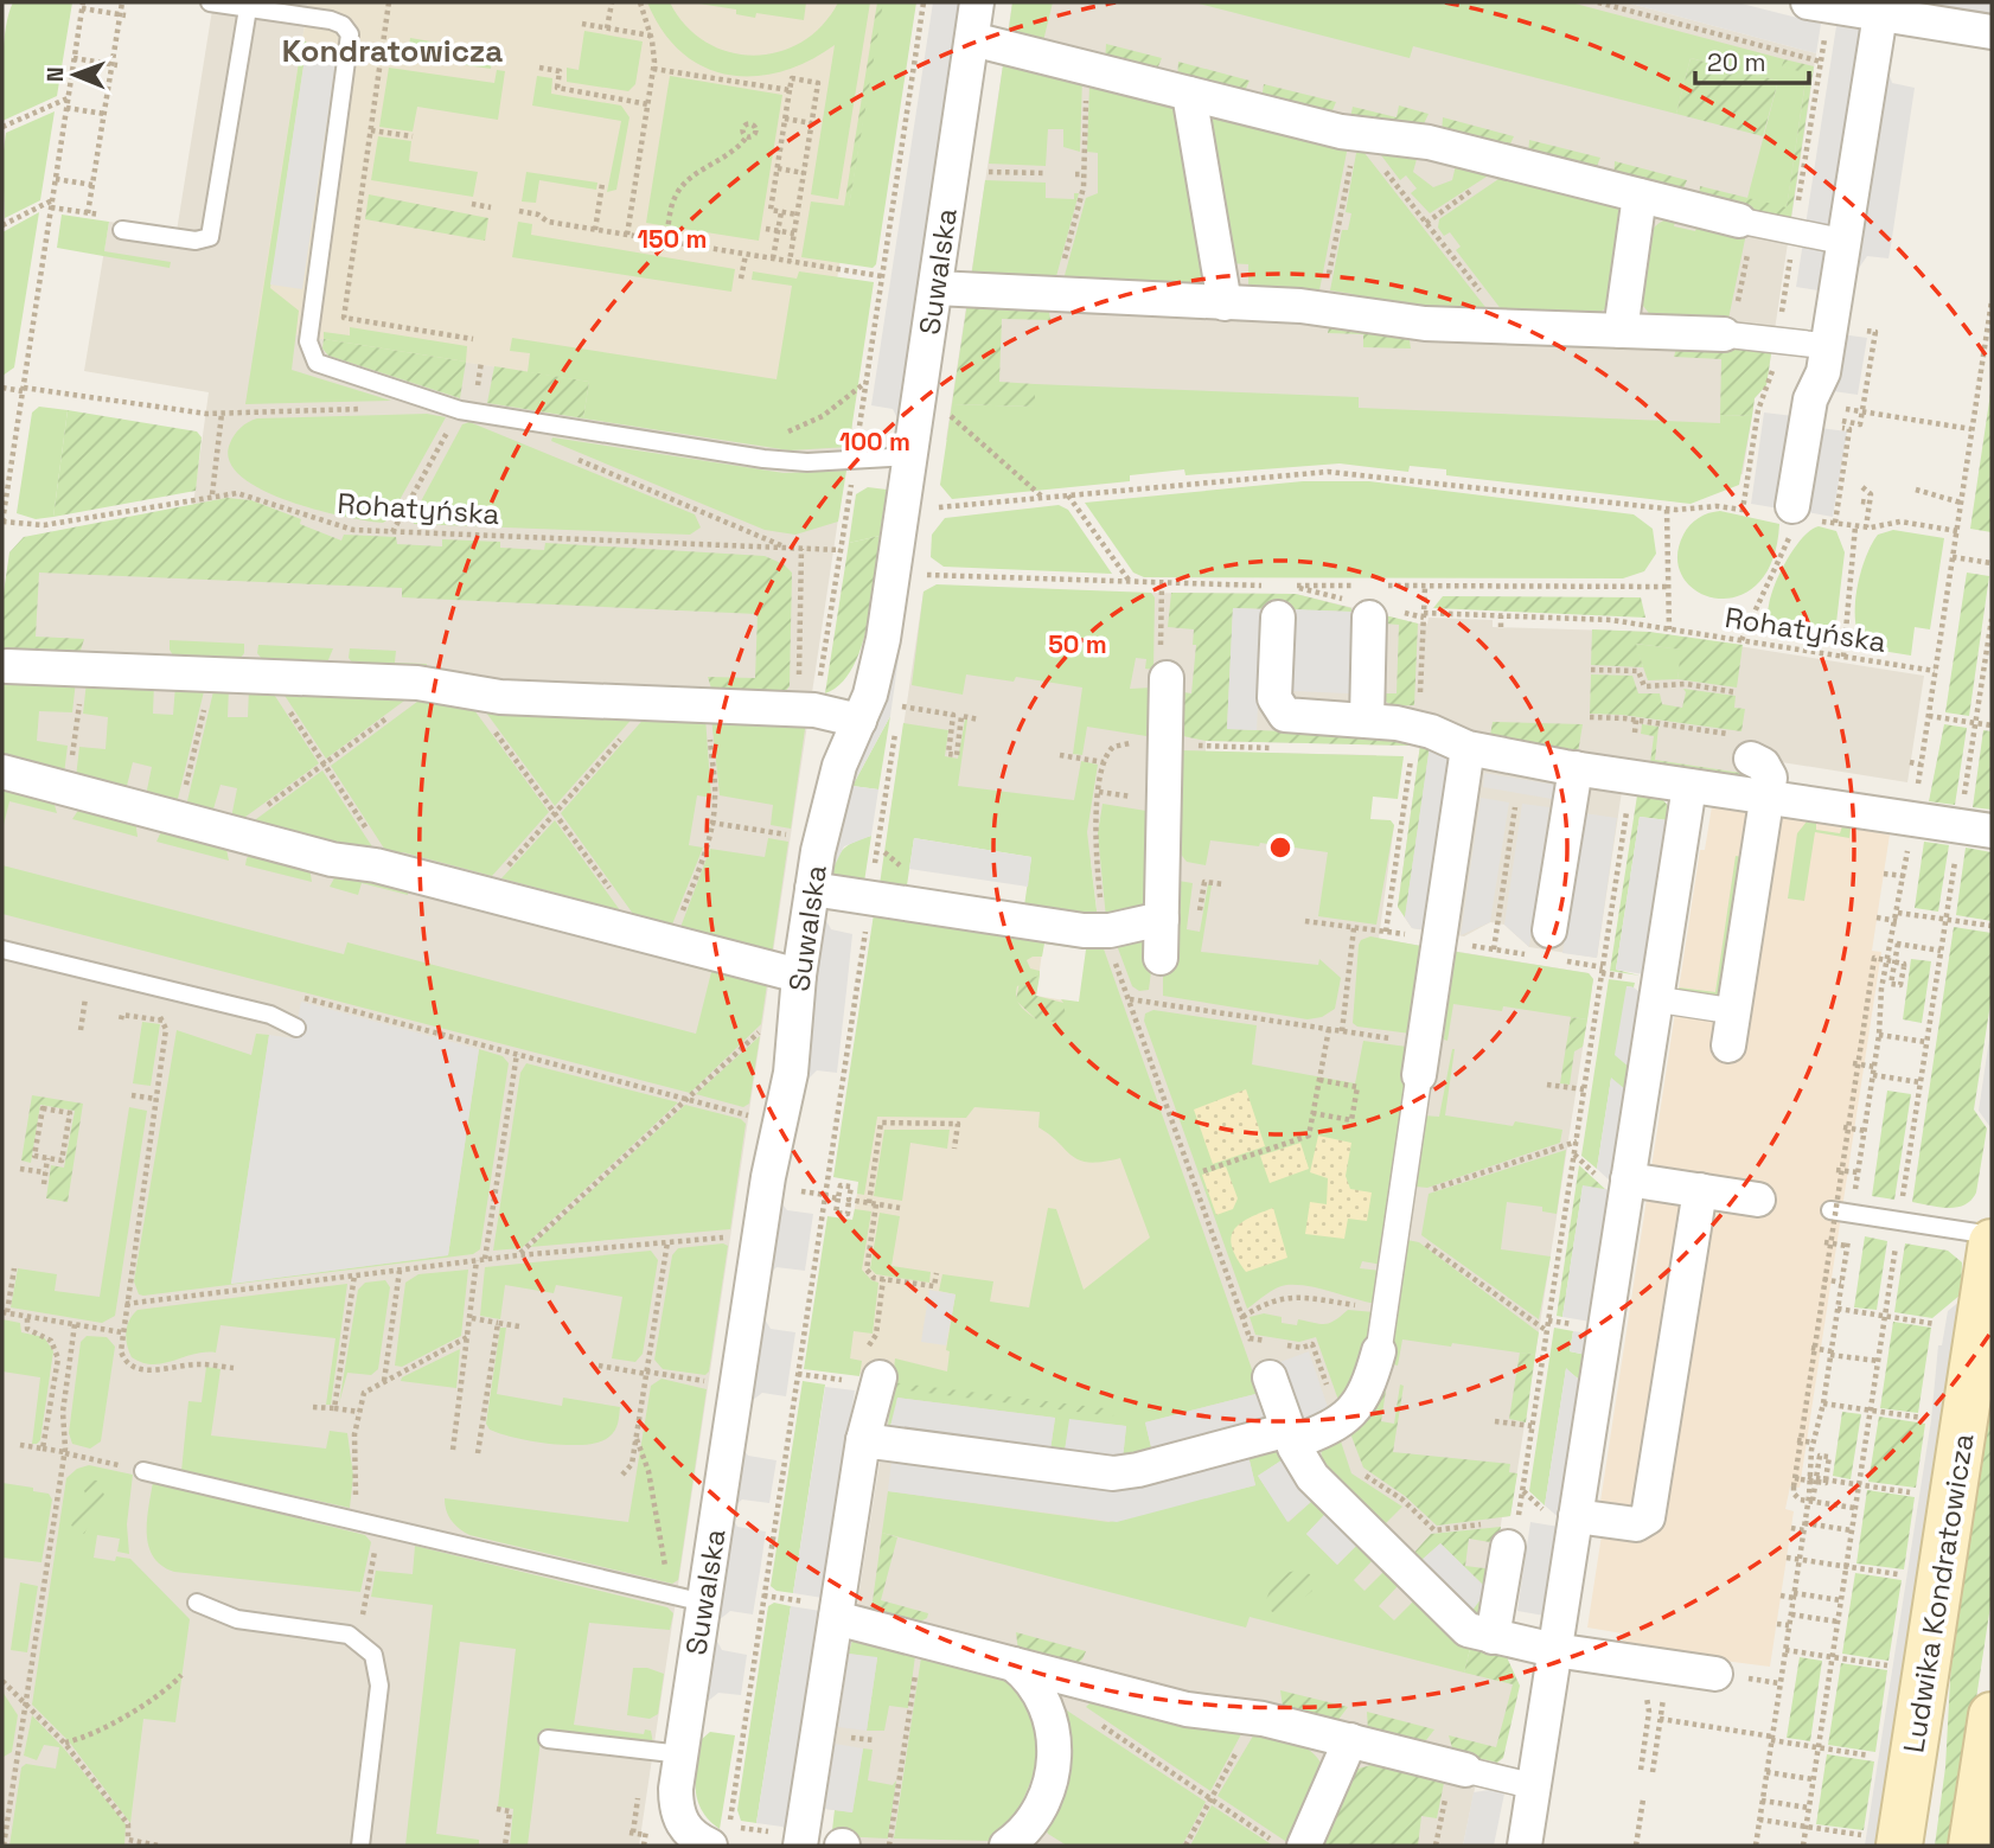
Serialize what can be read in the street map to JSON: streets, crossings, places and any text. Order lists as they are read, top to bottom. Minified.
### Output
{"streets":{"main road":["Ludwika Kondratowicza"],"street":["Suwalska"],"path":["Rohatyńska"]},"districts":["Kondratowicza"],"scale_bar":"20 m","north":"left","rings":["150 m","100 m","50 m"]}
